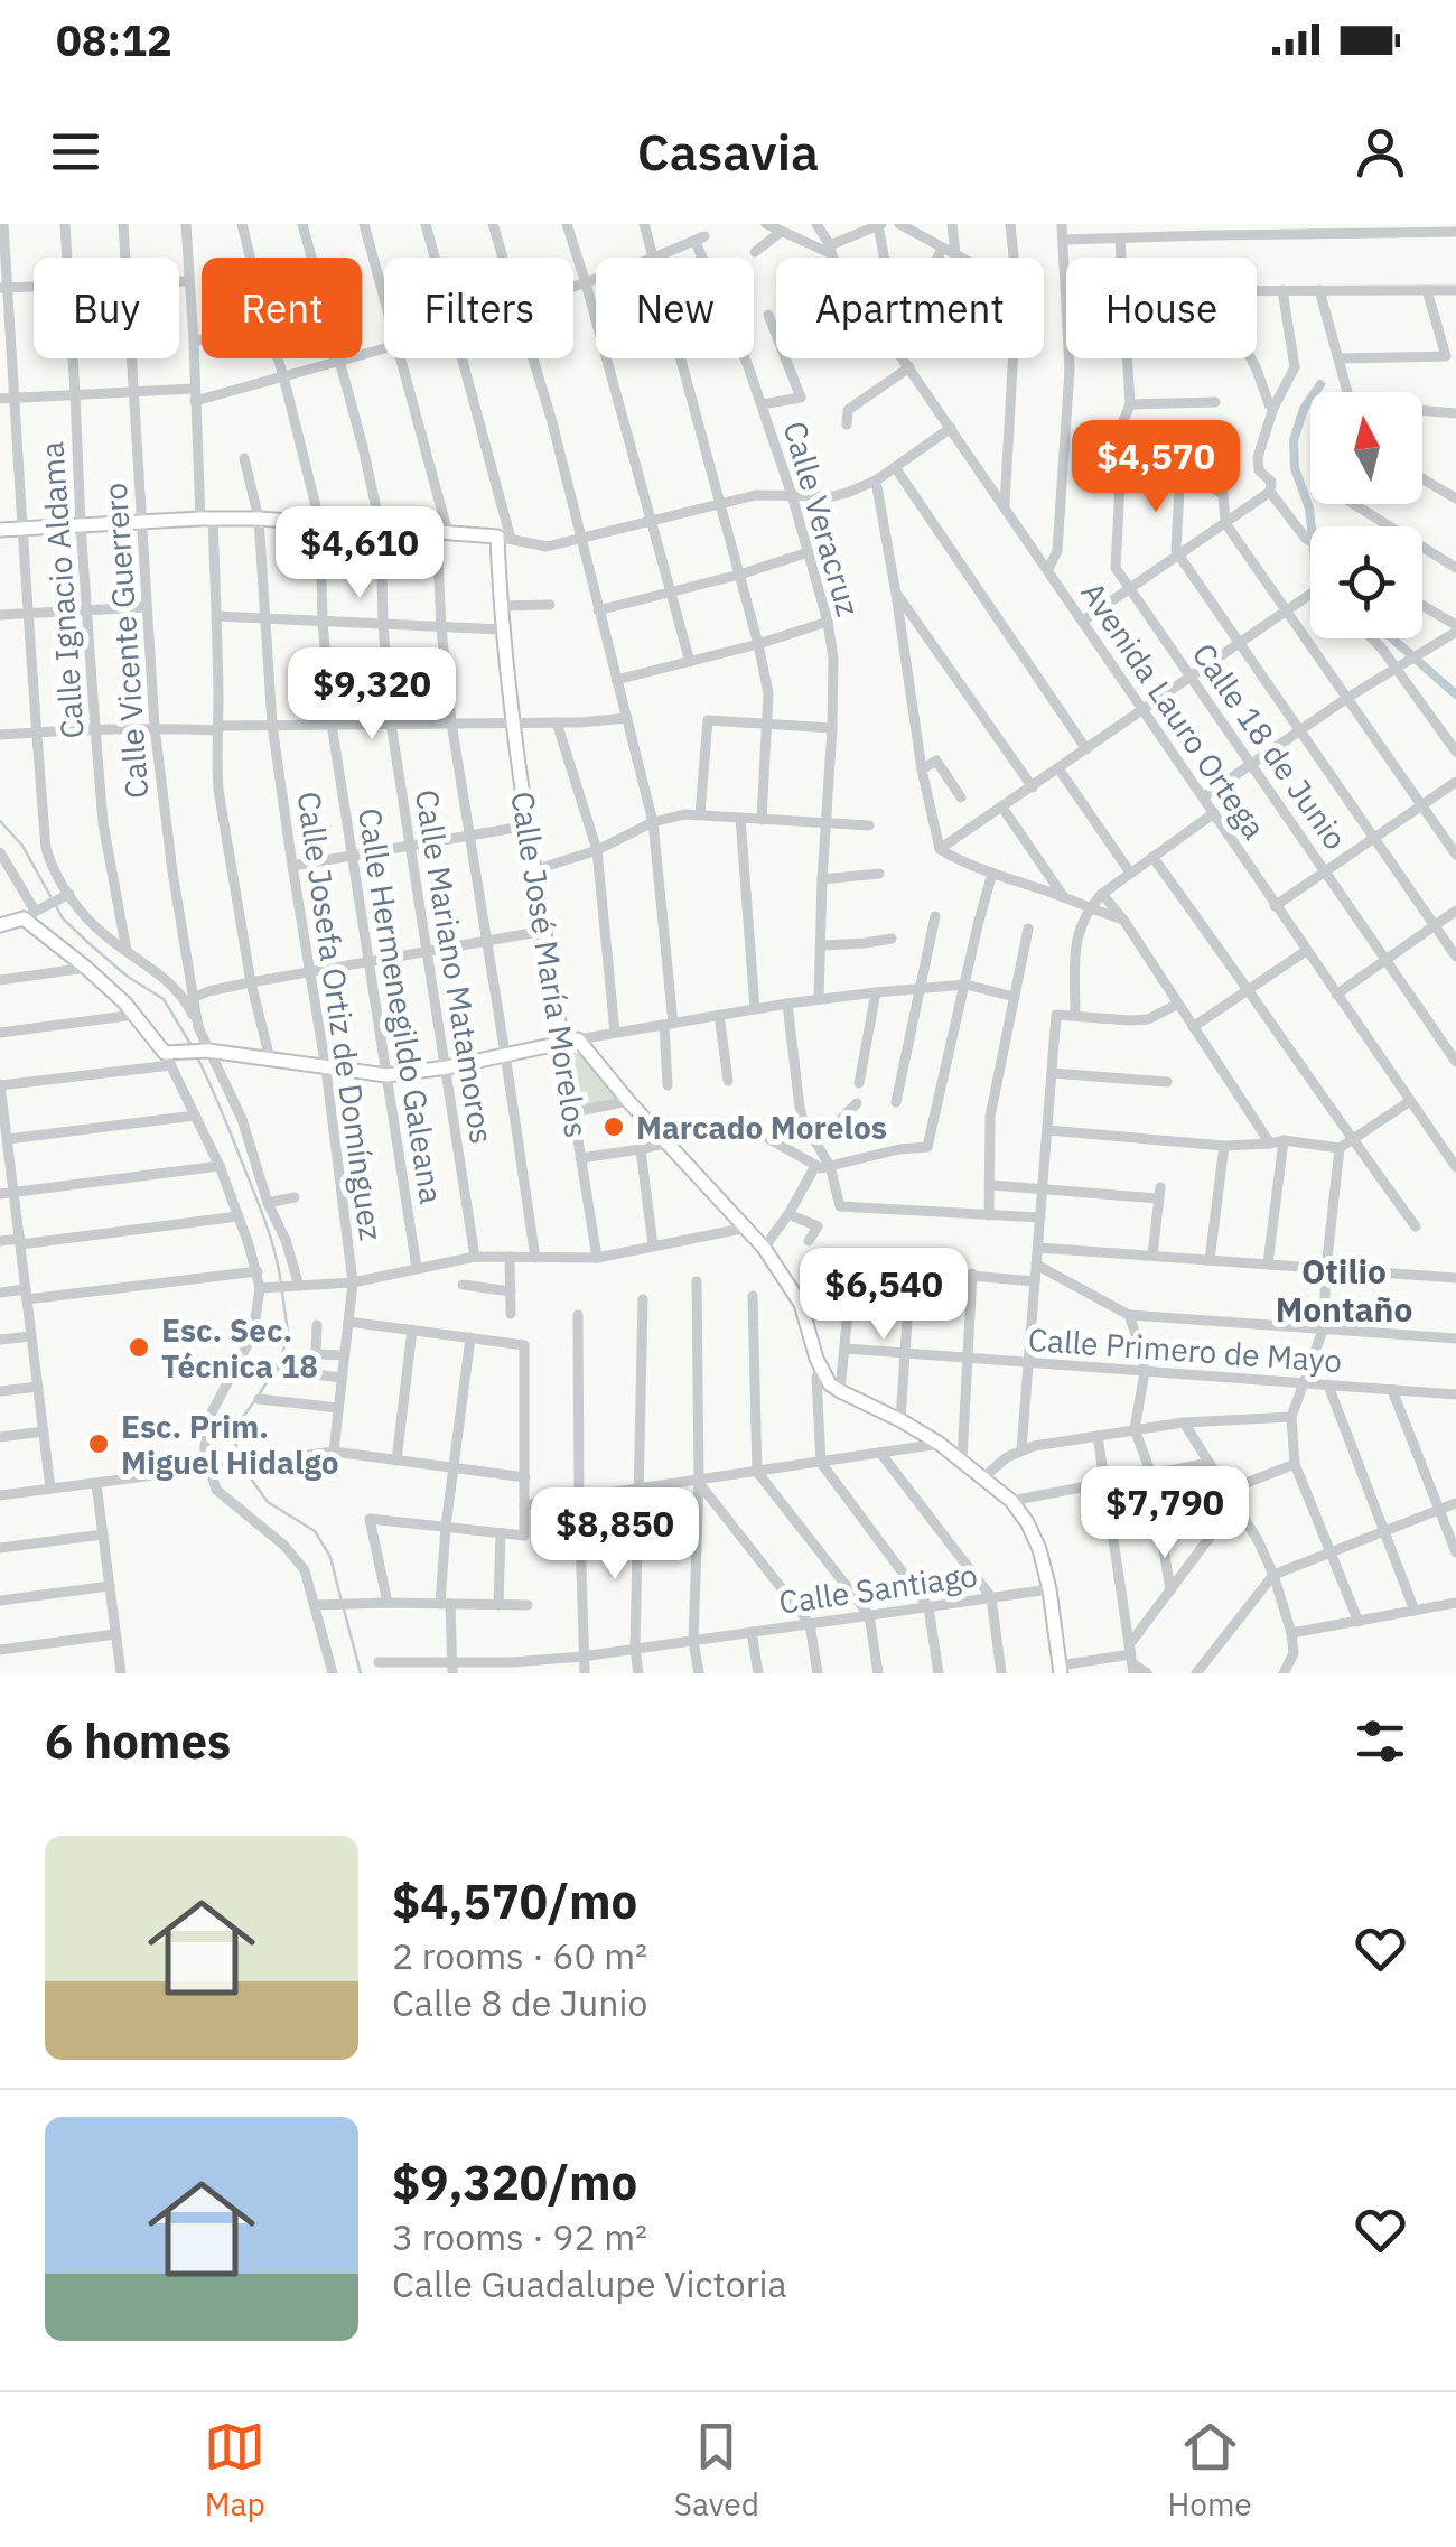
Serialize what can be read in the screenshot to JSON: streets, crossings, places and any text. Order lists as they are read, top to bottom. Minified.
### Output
{"streets":{"street":["Calle Veracruz","Calle Ignacio Aldama","Calle Vicente Guerrero","Avenida Lauro Ortega","Calle 18 de Junio","Calle José María Morelos","Calle Mariano Matamoros","Calle Hermenegildo Galeana","Calle Josefa Ortiz de Domínguez","Calle Primero de Mayo","Calle Santiago"]},"districts":["Otilio Montaño"],"places":["Marcado Morelos","Esc. Sec. Técnica 18","Esc. Prim. Miguel Hidalgo"],"north":"top","page":{"status":"08:12","header":"Casavia","chip":["Buy","Rent","Filters","New","Apartment","House"],"price":["$4,570","$4,610","$9,320","$6,540","$7,790","$8,850"],"heading":"6 homes","list":[{"name":"$4,570/mo","note":"2 rooms · 60 m² · Calle 8 de Junio"},{"name":"$9,320/mo","note":"3 rooms · 92 m² · Calle Guadalupe Victoria"}],"tabs":["Map","Saved","Home"]}}
